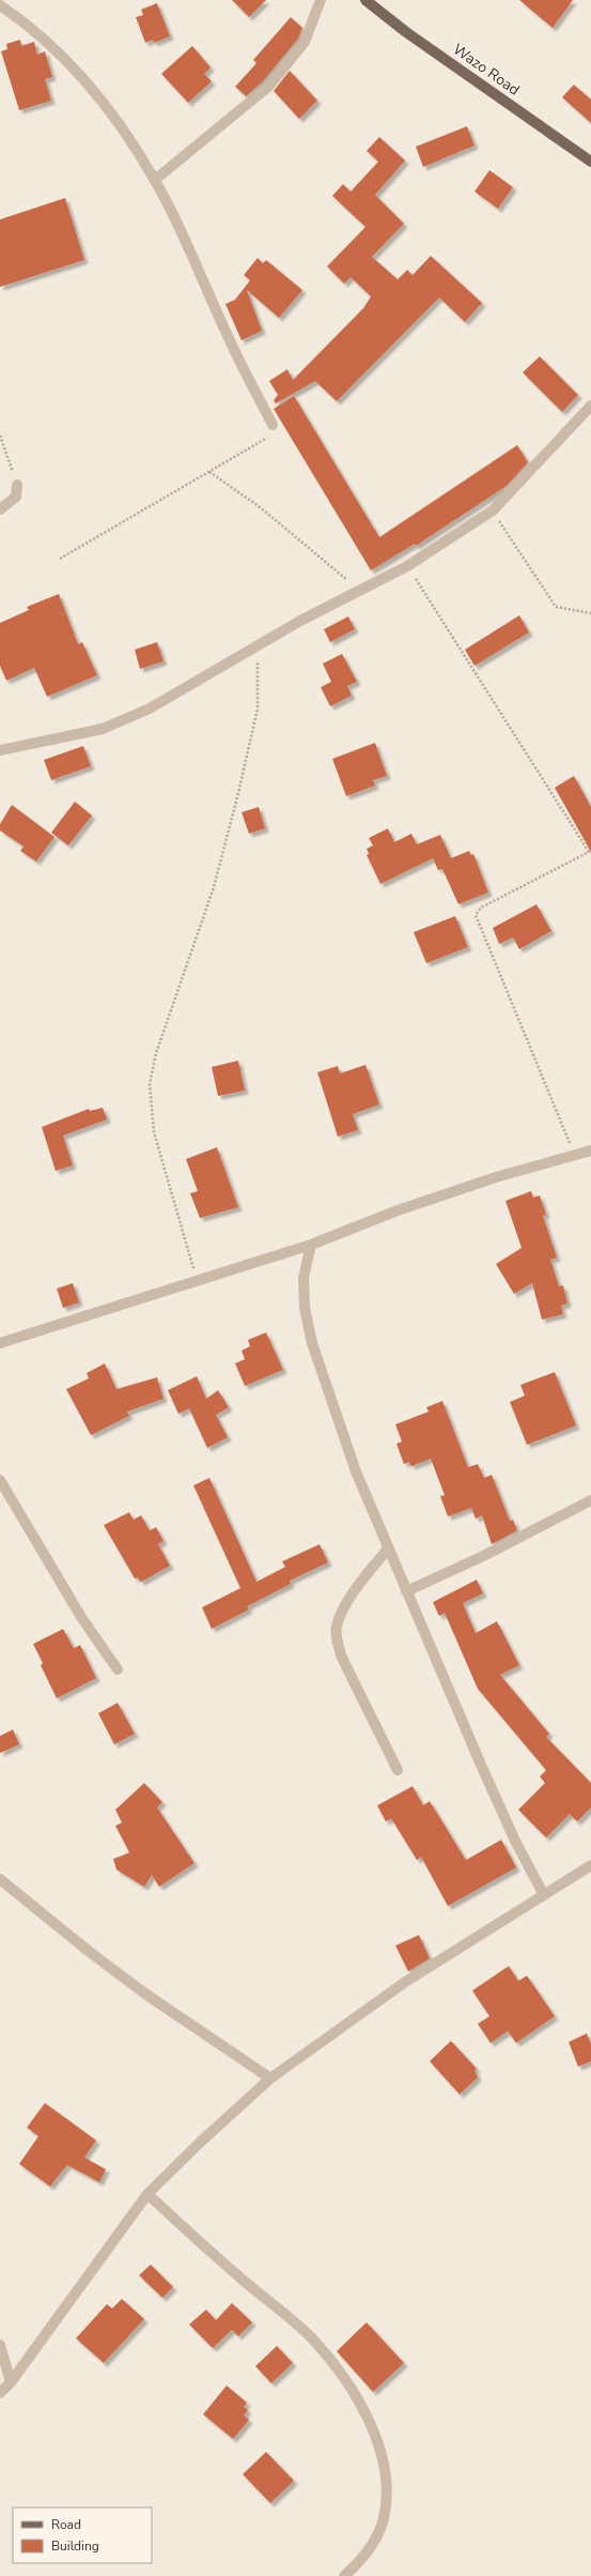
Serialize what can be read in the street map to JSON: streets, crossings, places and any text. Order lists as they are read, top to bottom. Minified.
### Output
{"streets":{"main road":["Wazo Road"]},"legend":["Road","Building"]}
